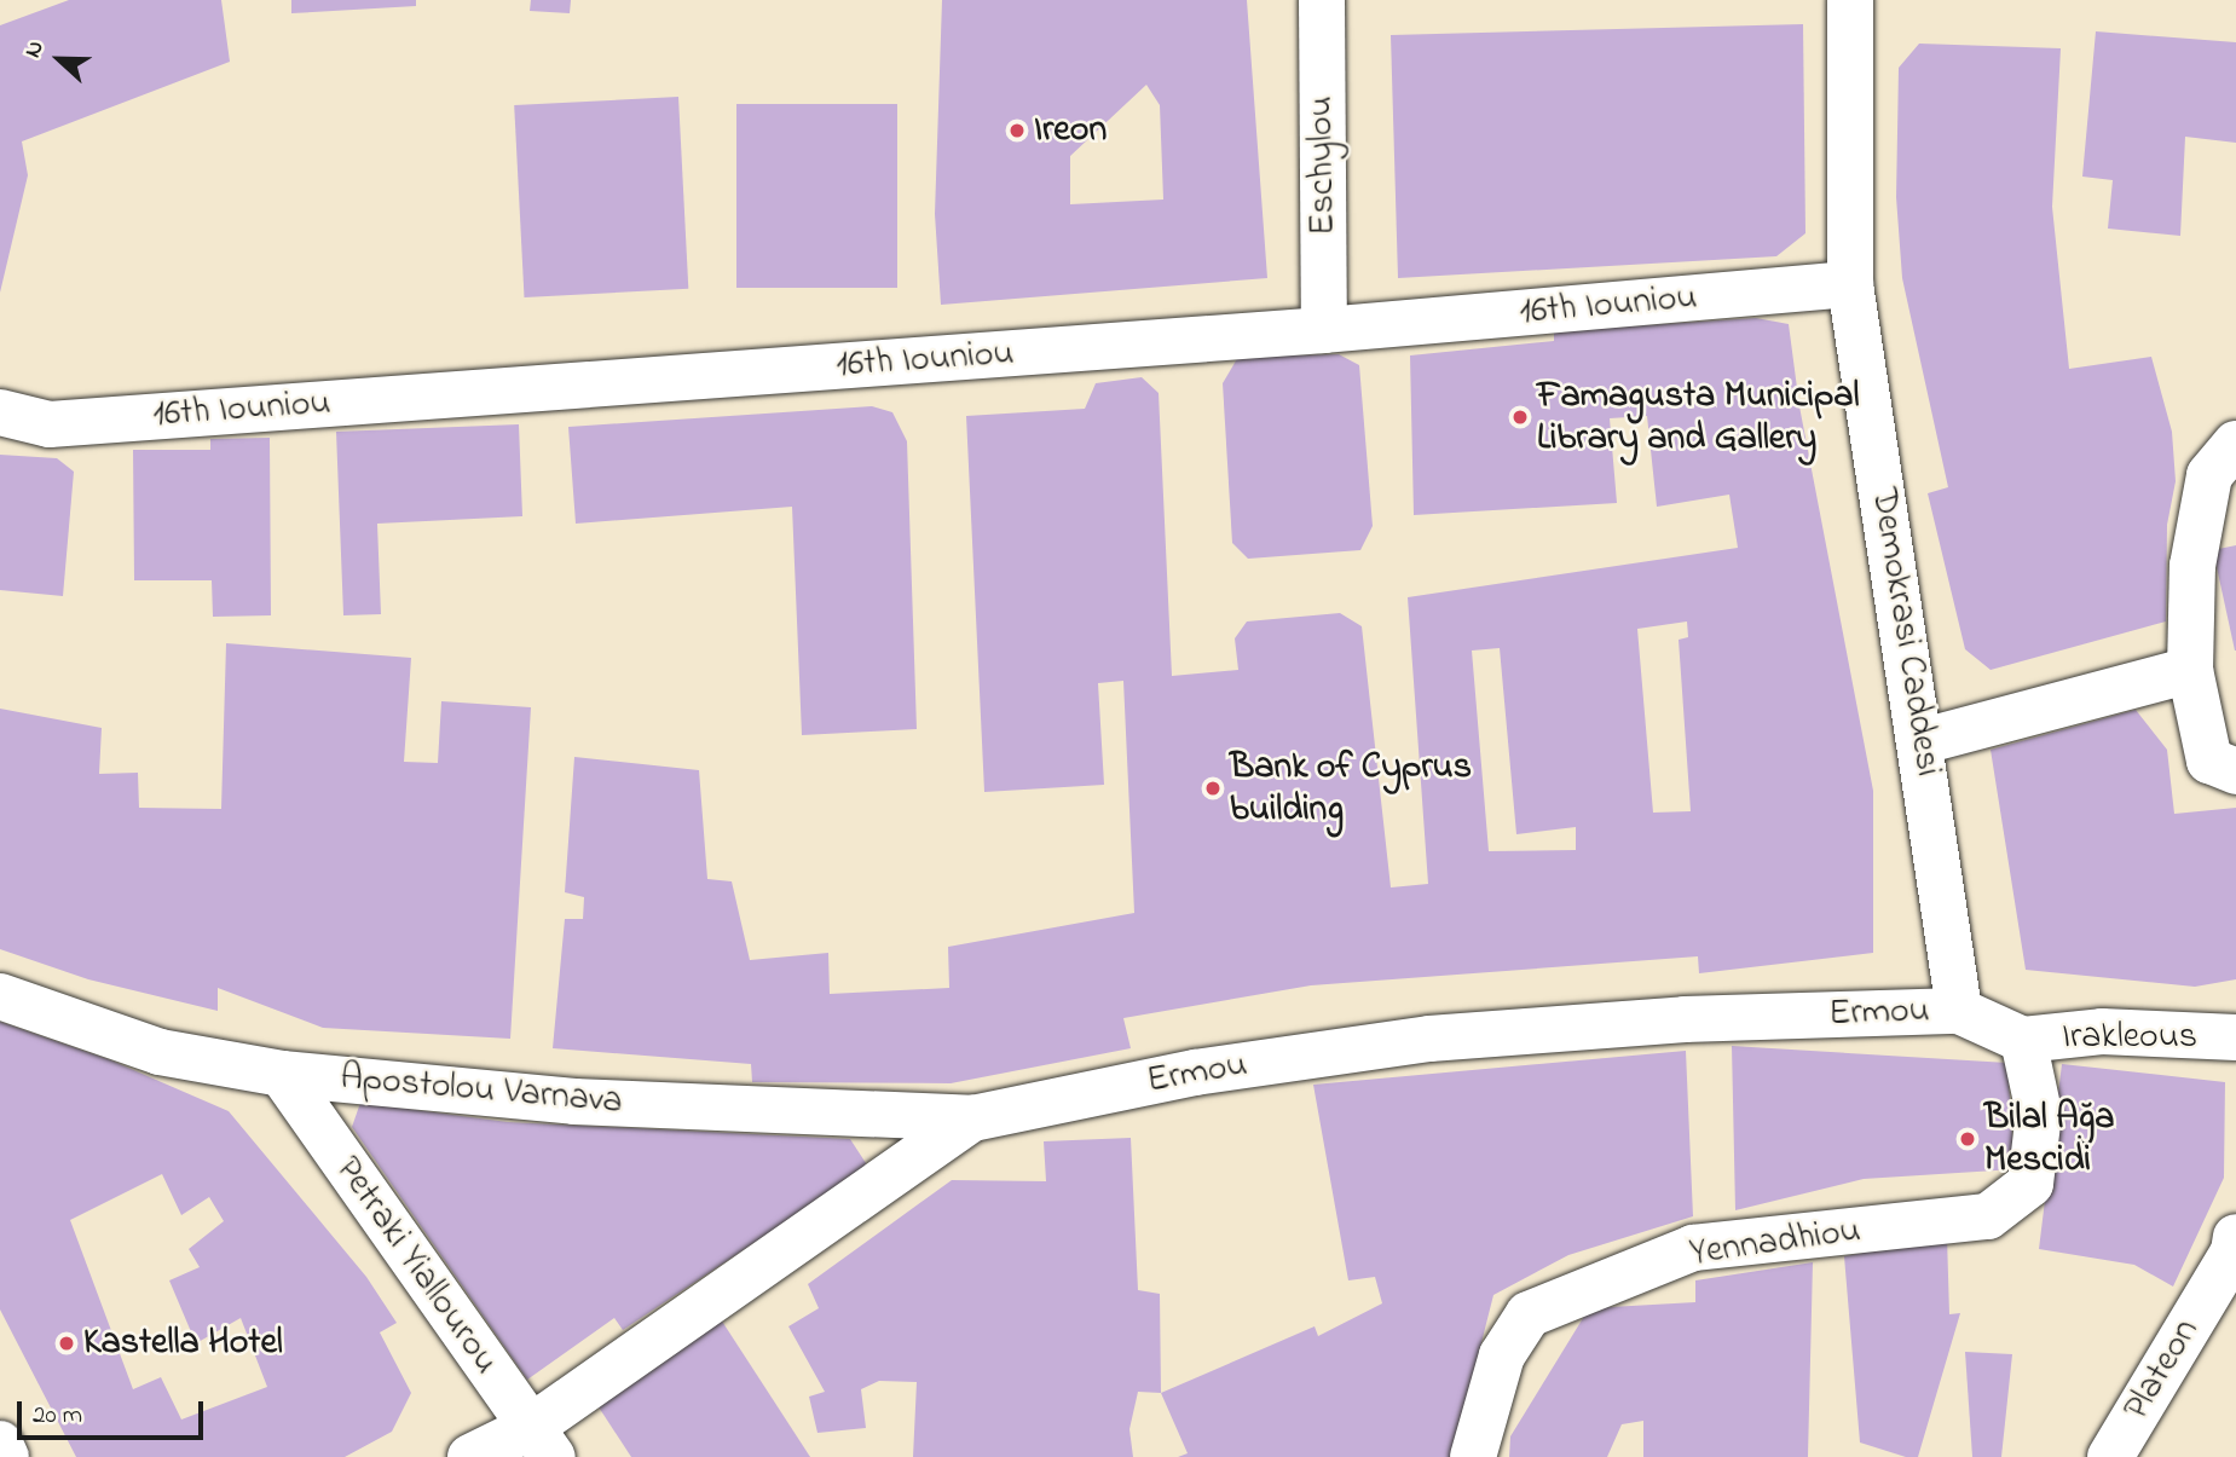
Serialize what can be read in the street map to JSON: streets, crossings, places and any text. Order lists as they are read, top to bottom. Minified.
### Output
{"streets":{"street":["Eschylou","16th Iouniou","Demokrasi Caddesi","Ermou","Irakleous","Apostolou Varnava","Yennadhiou","Petraki Yiallourou","Plateon"]},"crossings":[["Eschylou","16th Iouniou"],["16th Iouniou","Demokrasi Caddesi"],["Demokrasi Caddesi","Ermou"],["Ermou","Irakleous"],["Ermou","Apostolou Varnava"],["Ermou","Yennadhiou"],["Ermou","Petraki Yiallourou"],["Irakleous","Yennadhiou"],["Apostolou Varnava","Petraki Yiallourou"]],"places":["Ireon","Famagusta Municipal Library and Gallery","Bank of Cyprus building","Bilal Ağa Mescidi","Kastella Hotel"],"scale_bar":"20 m","north":"left"}
